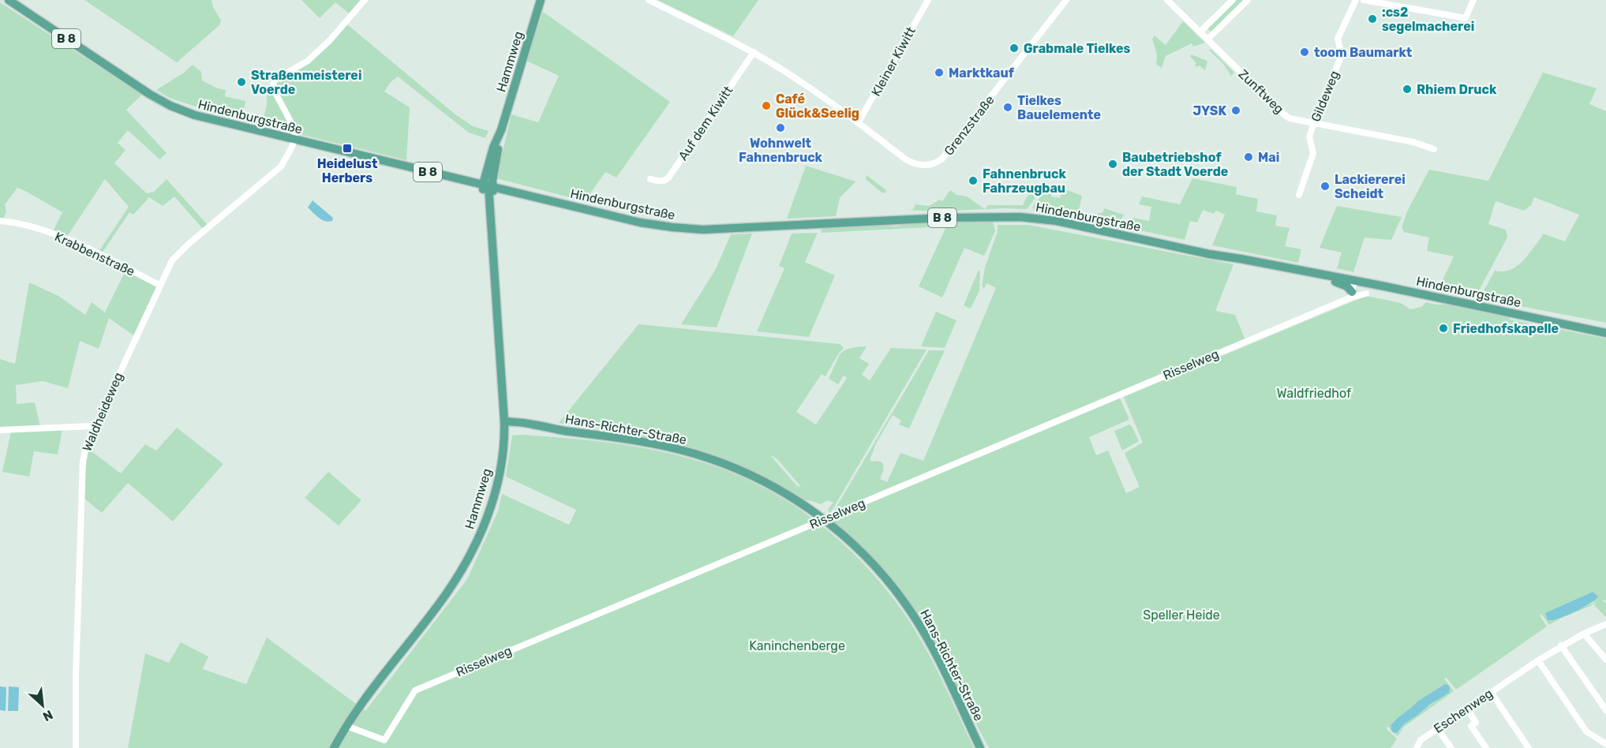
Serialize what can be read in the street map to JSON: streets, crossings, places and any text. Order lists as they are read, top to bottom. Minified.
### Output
{"streets":{"main road":["B 8","Hammweg","Hindenburgstraße","Hans-Richter-Straße"],"street":["Kleiner Kiwitt","Zunftweg","Gildeweg","Auf dem Kiwitt","Grenzstraße","Krabbenstraße","Risselweg","Waldheideweg","Eschenweg"]},"crossings":[["Hammweg","Hindenburgstraße"],["Hammweg","Risselweg"],["Hammweg","Hans-Richter-Straße"],["Kleiner Kiwitt","Grenzstraße"],["Zunftweg","Gildeweg"],["Hindenburgstraße","Risselweg"],["Hindenburgstraße","Waldheideweg"],["Auf dem Kiwitt","Grenzstraße"],["Krabbenstraße","Waldheideweg"],["Risselweg","Hans-Richter-Straße"]],"parks":["Waldfriedhof","Speller Heide","Kaninchenberge"],"places":{"other":[":cs2 segelmacherei","Grabmale Tielkes","toom Baumarkt","Marktkauf","Straßenmeisterei Voerde","Rhiem Druck","Café Glück&Seelig","Tielkes Bauelemente","JYSK","Wohnwelt Fahnenbruck","Mai","Baubetriebshof der Stadt Voerde","Fahnenbruck Fahrzeugbau","Lackiererei Scheidt","Friedhofskapelle"],"transit":["Heidelust Herbers"]},"north":"bottom right"}
